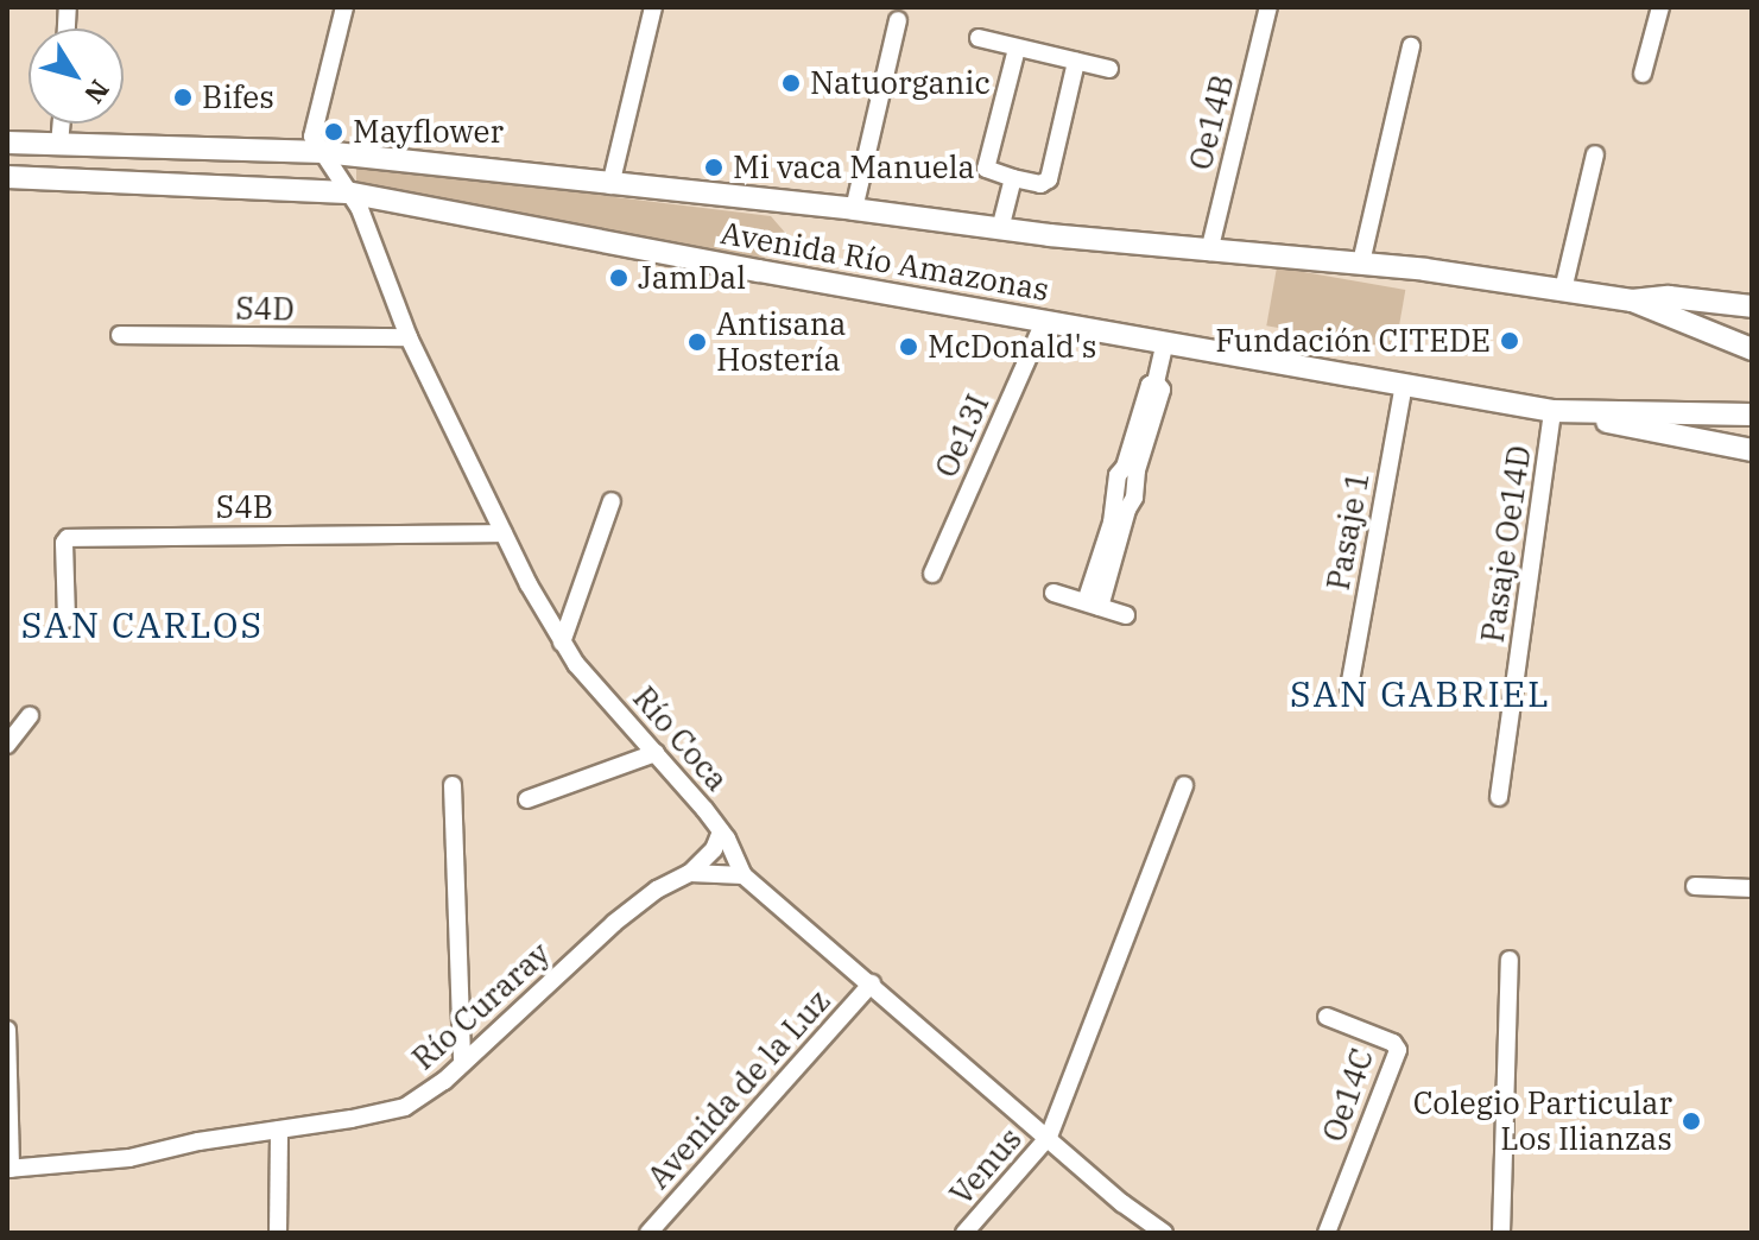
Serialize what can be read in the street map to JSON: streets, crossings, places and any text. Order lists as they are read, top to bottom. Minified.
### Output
{"streets":{"main road":["Avenida Río Amazonas"],"street":["Oe14B","S4D","Oe13I","S4B","Pasaje 1","Pasaje Oe14D","Río Coca","Río Curaray","Avenida de la Luz","Oe14C","Venus"]},"crossings":[["Oe14B","Avenida Río Amazonas"],["Avenida Río Amazonas","Oe13I"],["Avenida Río Amazonas","Pasaje 1"],["Avenida Río Amazonas","Pasaje Oe14D"],["Avenida Río Amazonas","Río Coca"],["S4D","Río Coca"],["S4B","Río Coca"],["Río Coca","Avenida de la Luz"],["Río Coca","Venus"]],"districts":["SAN CARLOS","SAN GABRIEL"],"places":["Natuorganic","Bifes","Mayflower","Mi vaca Manuela","JamDal","Fundación CITEDE","Antisana Hostería","McDonald's","Colegio Particular Los Ilianzas"],"north":"bottom right"}
